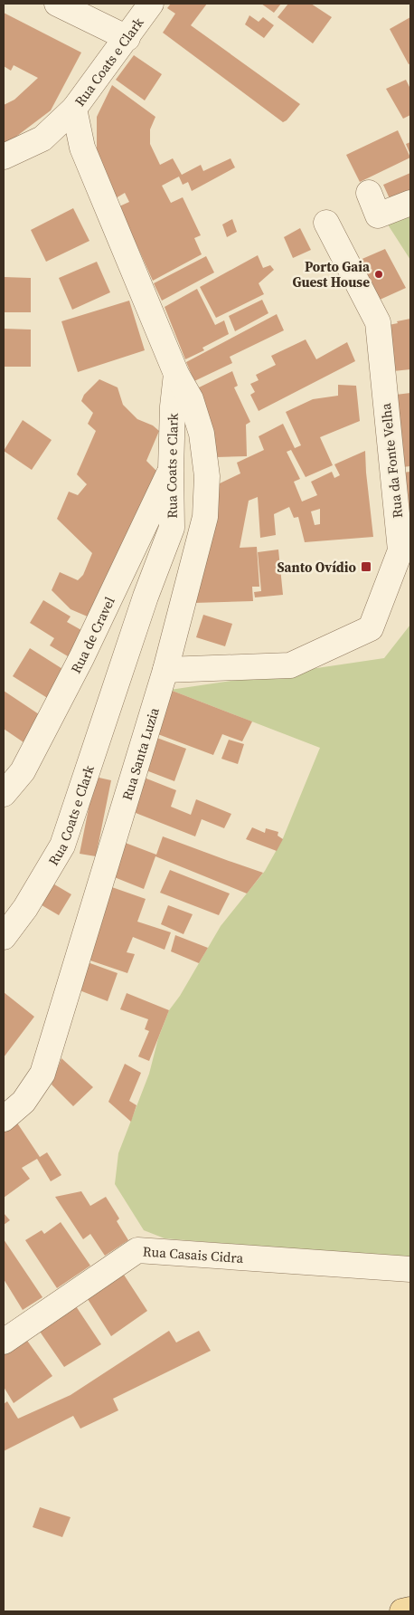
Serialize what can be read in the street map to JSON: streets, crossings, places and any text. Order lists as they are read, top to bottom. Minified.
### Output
{"streets":{"street":["Rua Coats e Clark","Rua da Fonte Velha","Rua de Cravel","Rua Santa Luzia","Rua Casais Cidra"]},"crossings":[["Rua Coats e Clark","Rua de Cravel"],["Rua Coats e Clark","Rua Santa Luzia"],["Rua da Fonte Velha","Rua Santa Luzia"]],"places":{"other":["Porto Gaia Guest House"],"transit":["Santo Ovídio"]}}
